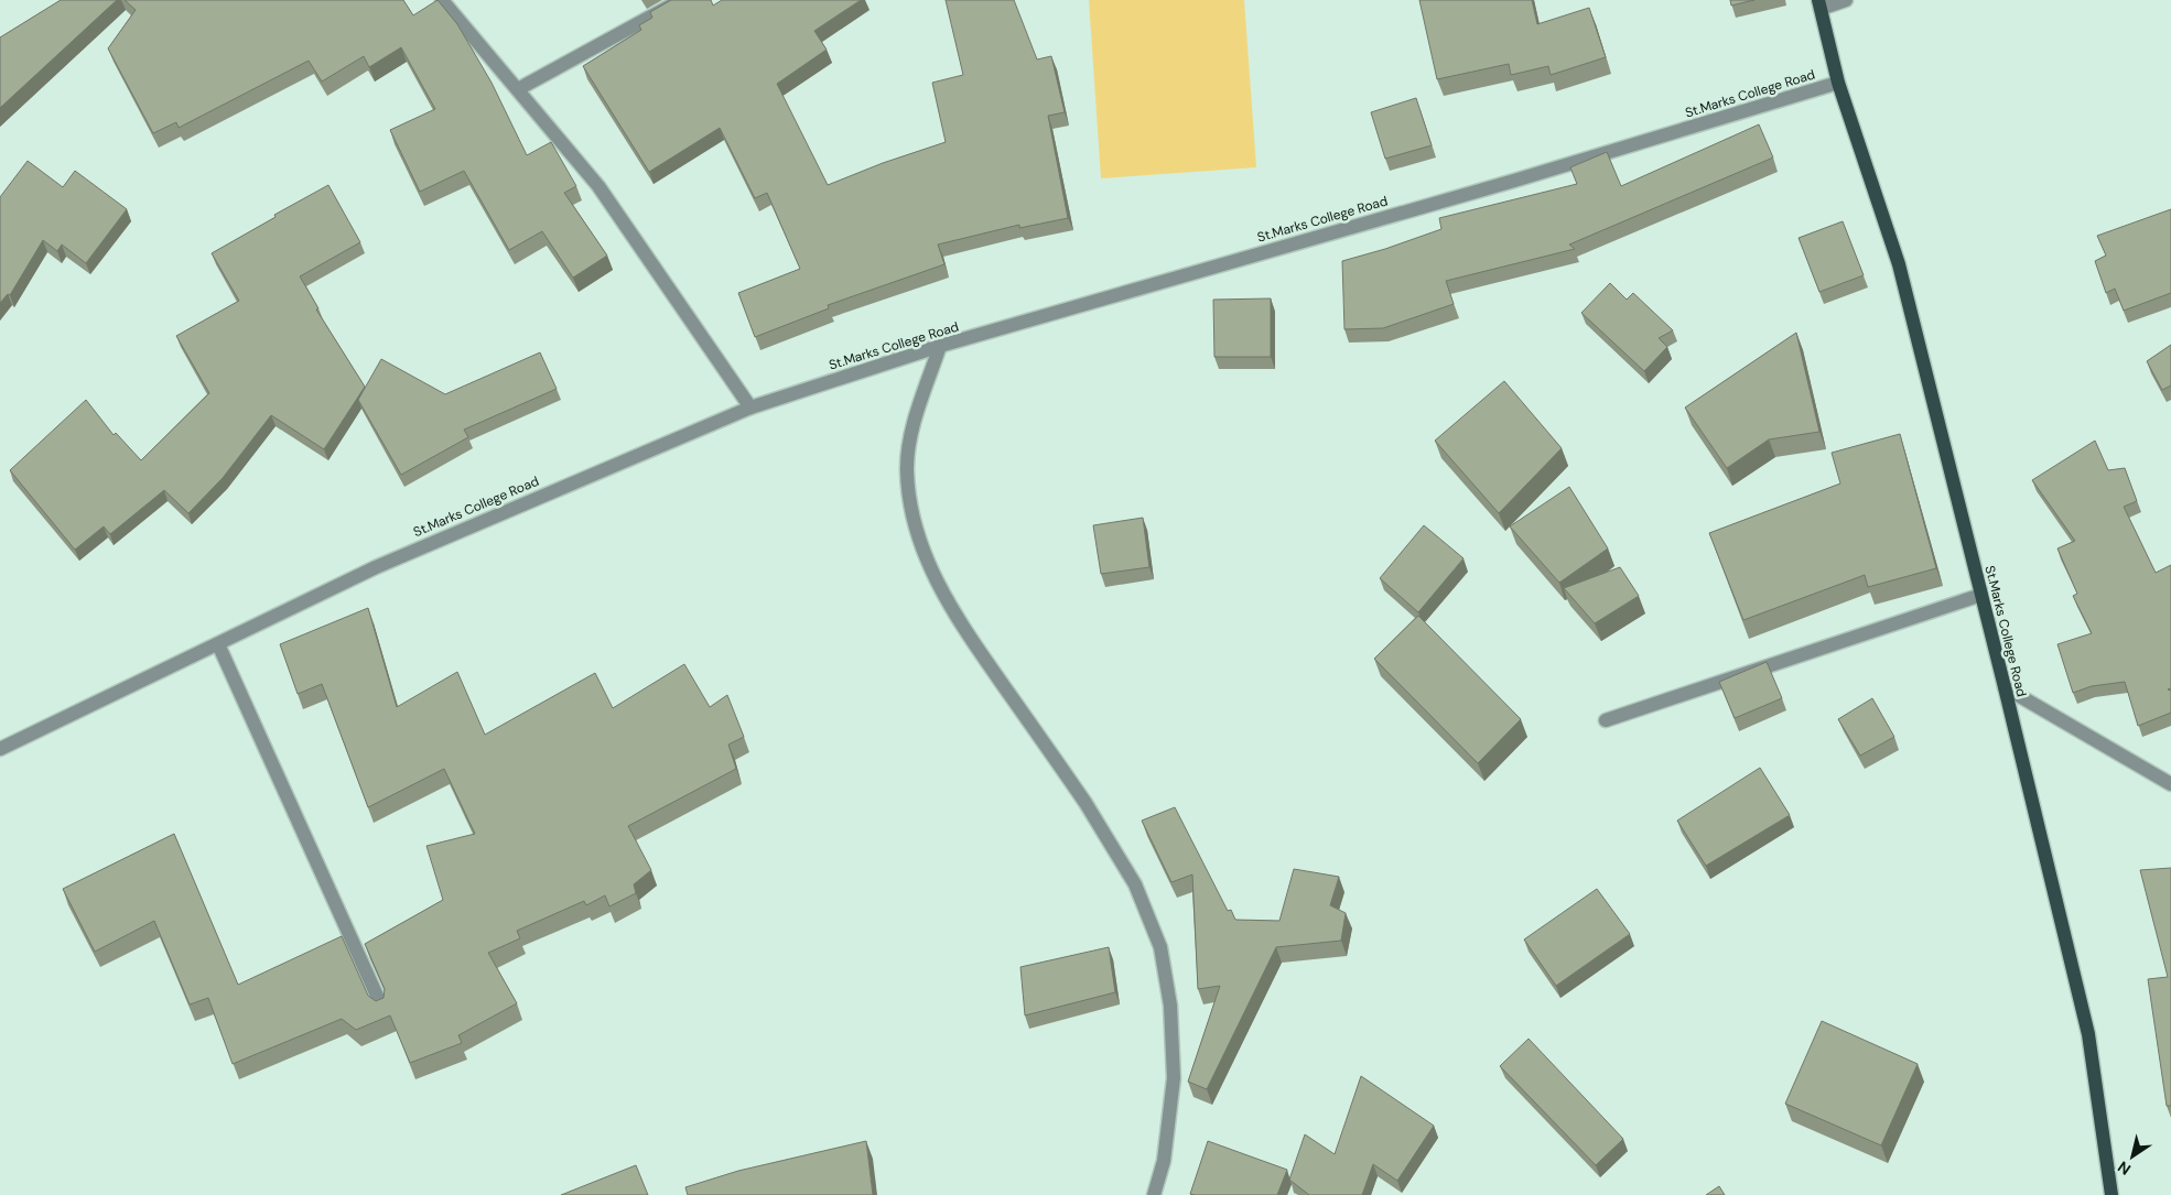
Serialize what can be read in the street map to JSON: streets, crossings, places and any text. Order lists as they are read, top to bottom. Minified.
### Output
{"streets":{"main road":["St.Marks College Road"]},"north":"bottom left"}
